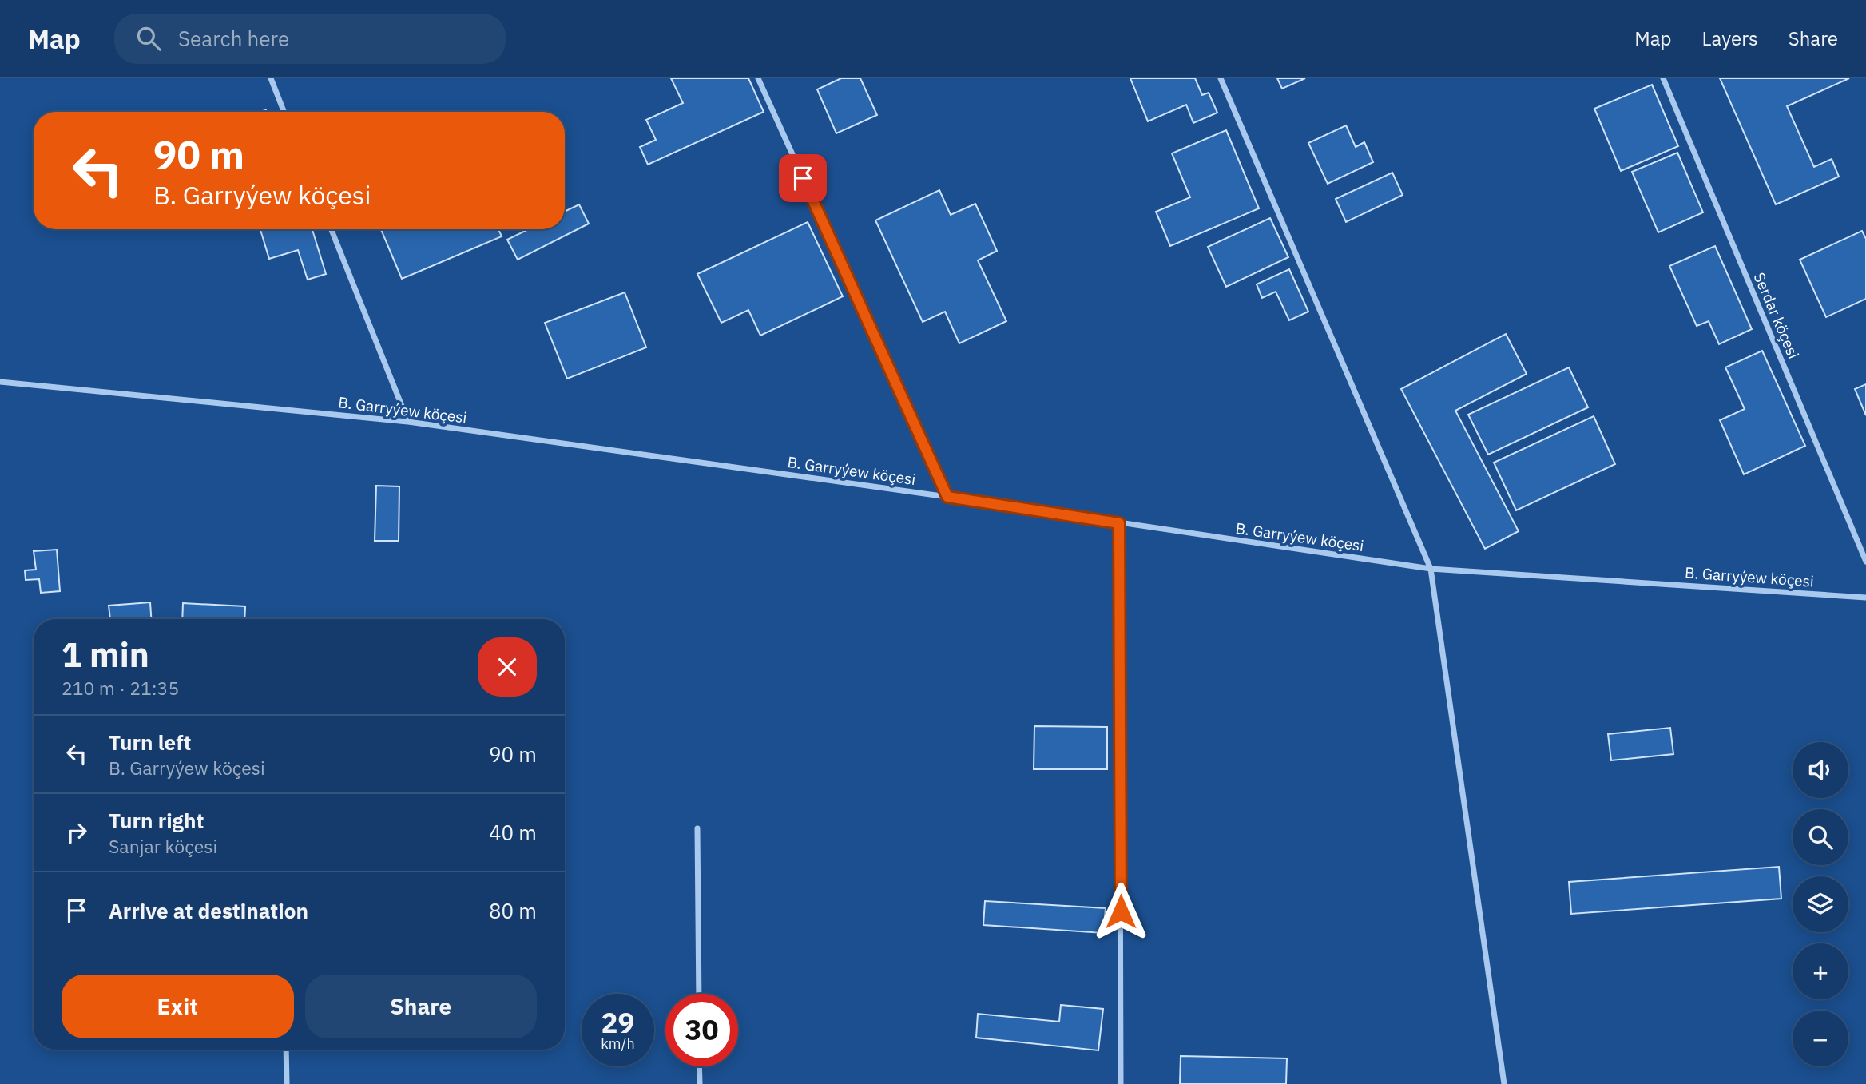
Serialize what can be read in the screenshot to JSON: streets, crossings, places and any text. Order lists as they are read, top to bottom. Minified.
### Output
{"streets":{"street":["Serdar köçesi","B. Garryýew köçesi"]},"page":{"header":"Map","search":"Search here","nav":["Map","Layers","Share"],"turn":["90 m","B. Garryýew köçesi"],"heading":["1 min","210 m · 21:35"],"list":[{"name":"Turn left","note":"B. Garryýew köçesi","value":"90 m"},{"name":"Turn right","note":"Sanjar köçesi","value":"40 m"},{"name":"Arrive at destination","value":"80 m"}],"map_buttons":["+","−"],"buttons":["Exit","Share"],"speed":"29 km/h","limit":"30"}}
